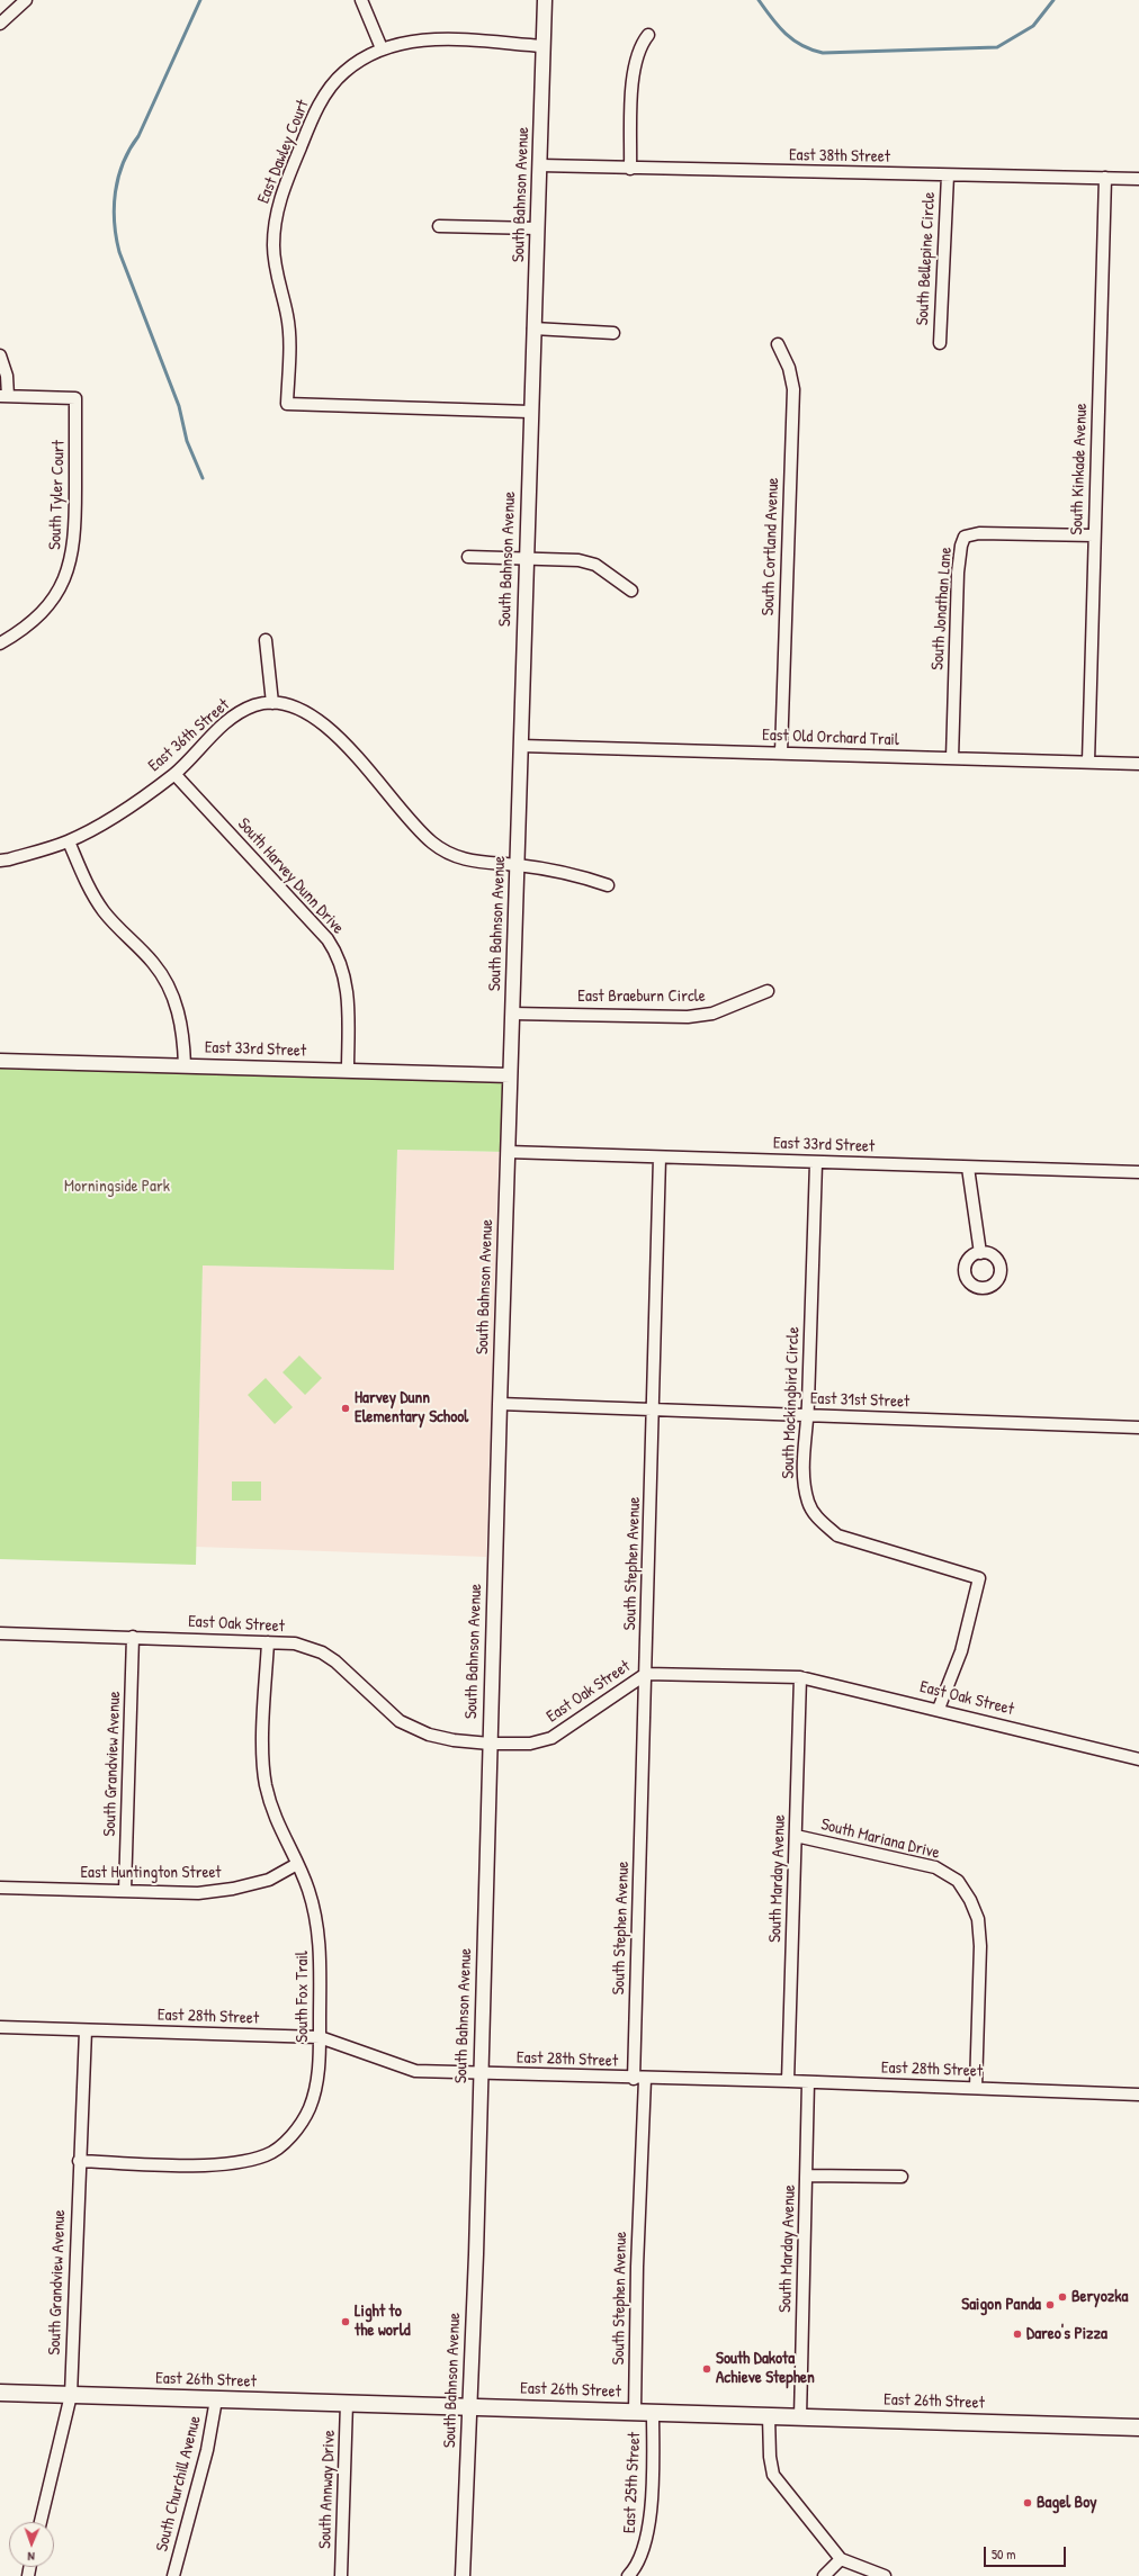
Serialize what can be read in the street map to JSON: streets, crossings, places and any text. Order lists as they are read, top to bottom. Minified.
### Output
{"streets":{"main road":["East 26th Street"],"street":["East Dawley Court","East 38th Street","South Bahnson Avenue","South Bellepine Circle","South Kinkade Avenue","South Tyler Court","South Cortland Avenue","South Jonathan Lane","East 36th Street","East Old Orchard Trail","South Harvey Dunn Drive","East Braeburn Circle","East 33rd Street","East 31st Street","South Mockingbird Circle","South Stephen Avenue","East Oak Street","South Grandview Avenue","South Mariana Drive","East Huntington Street","South Marday Avenue","South Fox Trail","East 28th Street","East 25th Street","South Churchill Avenue","South Annway Drive"]},"crossings":[["East Dawley Court","South Bahnson Avenue"],["East 38th Street","South Bahnson Avenue"],["East 38th Street","South Bellepine Circle"],["East 38th Street","South Kinkade Avenue"],["South Bahnson Avenue","East 36th Street"],["South Bahnson Avenue","East Old Orchard Trail"],["South Bahnson Avenue","East Braeburn Circle"],["South Bahnson Avenue","East 33rd Street"],["South Bahnson Avenue","East 31st Street"],["South Bahnson Avenue","East Oak Street"],["South Bahnson Avenue","East 28th Street"],["South Bahnson Avenue","East 26th Street"],["South Kinkade Avenue","South Jonathan Lane"],["South Kinkade Avenue","East Old Orchard Trail"],["South Cortland Avenue","East Old Orchard Trail"],["South Jonathan Lane","East Old Orchard Trail"],["East 36th Street","South Harvey Dunn Drive"],["South Harvey Dunn Drive","East 33rd Street"],["East 33rd Street","South Mockingbird Circle"],["East 33rd Street","South Stephen Avenue"],["East 31st Street","South Mockingbird Circle"],["East 31st Street","South Stephen Avenue"],["South Mockingbird Circle","East Oak Street"],["South Stephen Avenue","East Oak Street"],["South Stephen Avenue","East 28th Street"],["South Stephen Avenue","East 26th Street"],["East Oak Street","South Grandview Avenue"],["East Oak Street","South Marday Avenue"],["East Oak Street","South Fox Trail"],["South Grandview Avenue","East Huntington Street"],["South Grandview Avenue","South Fox Trail"],["South Grandview Avenue","East 28th Street"],["South Grandview Avenue","East 26th Street"],["South Mariana Drive","South Marday Avenue"],["South Mariana Drive","East 28th Street"],["East Huntington Street","South Fox Trail"],["South Marday Avenue","East 28th Street"],["South Marday Avenue","East 26th Street"],["South Fox Trail","East 28th Street"],["East 26th Street","East 25th Street"],["East 26th Street","South Churchill Avenue"],["East 26th Street","South Annway Drive"]],"parks":["Morningside Park"],"places":["Harvey Dunn Elementary School","Beryozka","Saigon Panda","Light to the world","Dareo's Pizza","South Dakota Achieve Stephen","Bagel Boy"],"scale_bar":"50 m","north":"bottom"}
